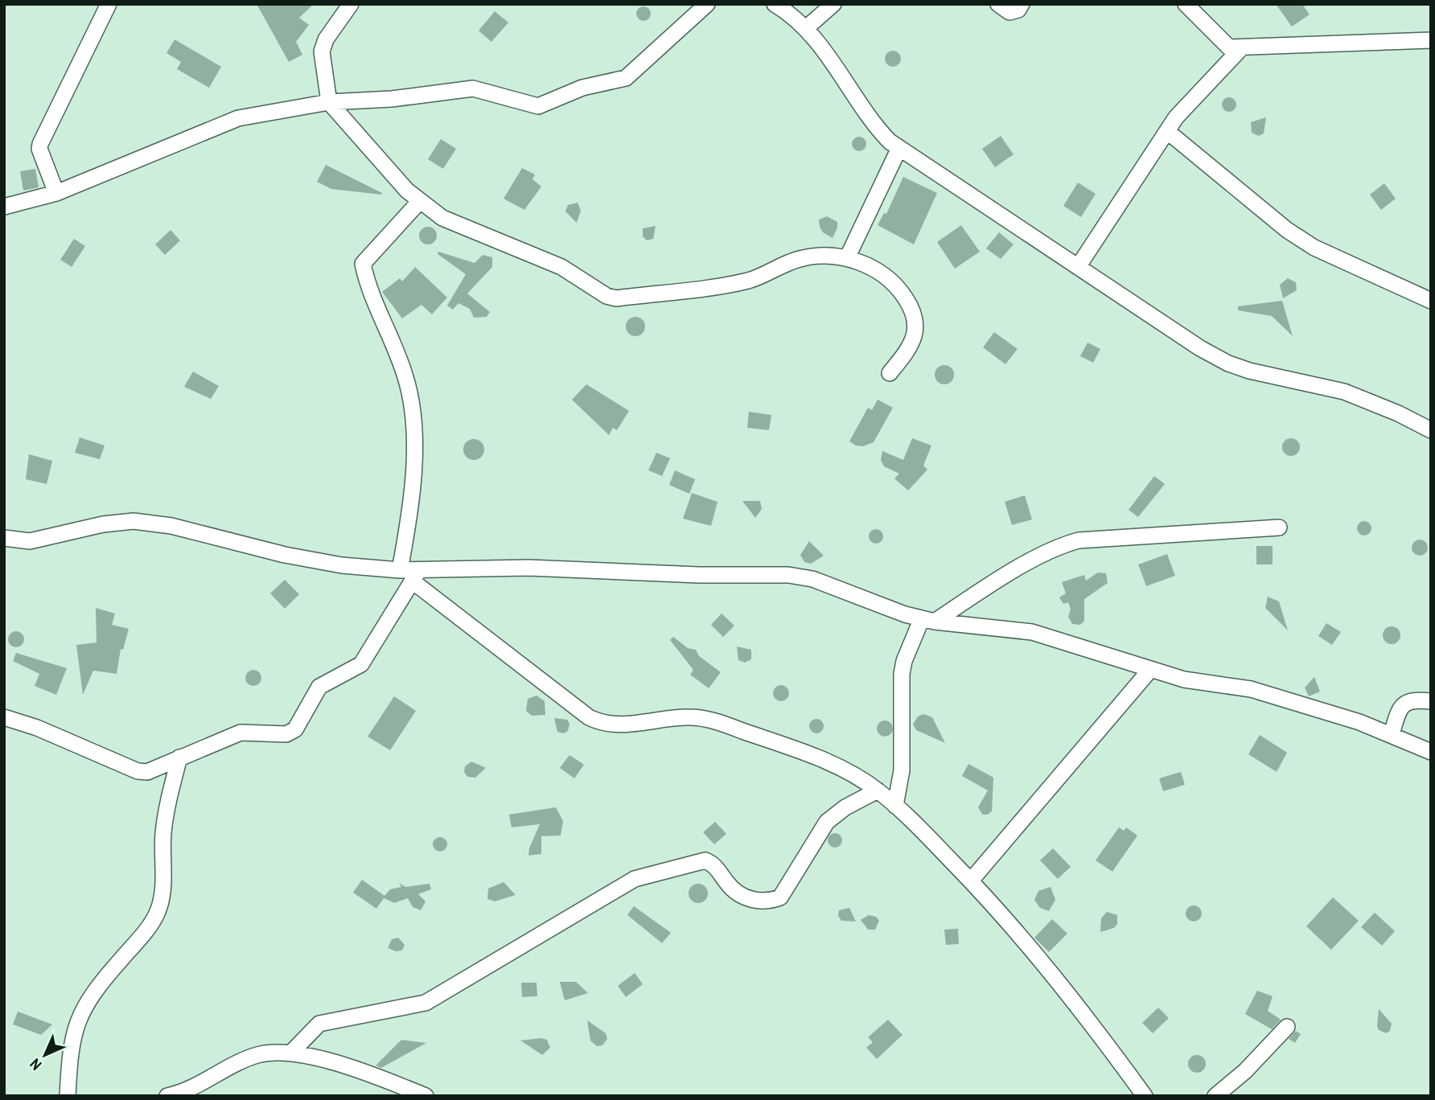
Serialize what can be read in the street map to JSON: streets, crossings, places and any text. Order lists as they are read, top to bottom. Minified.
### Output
{"north":"bottom left"}
